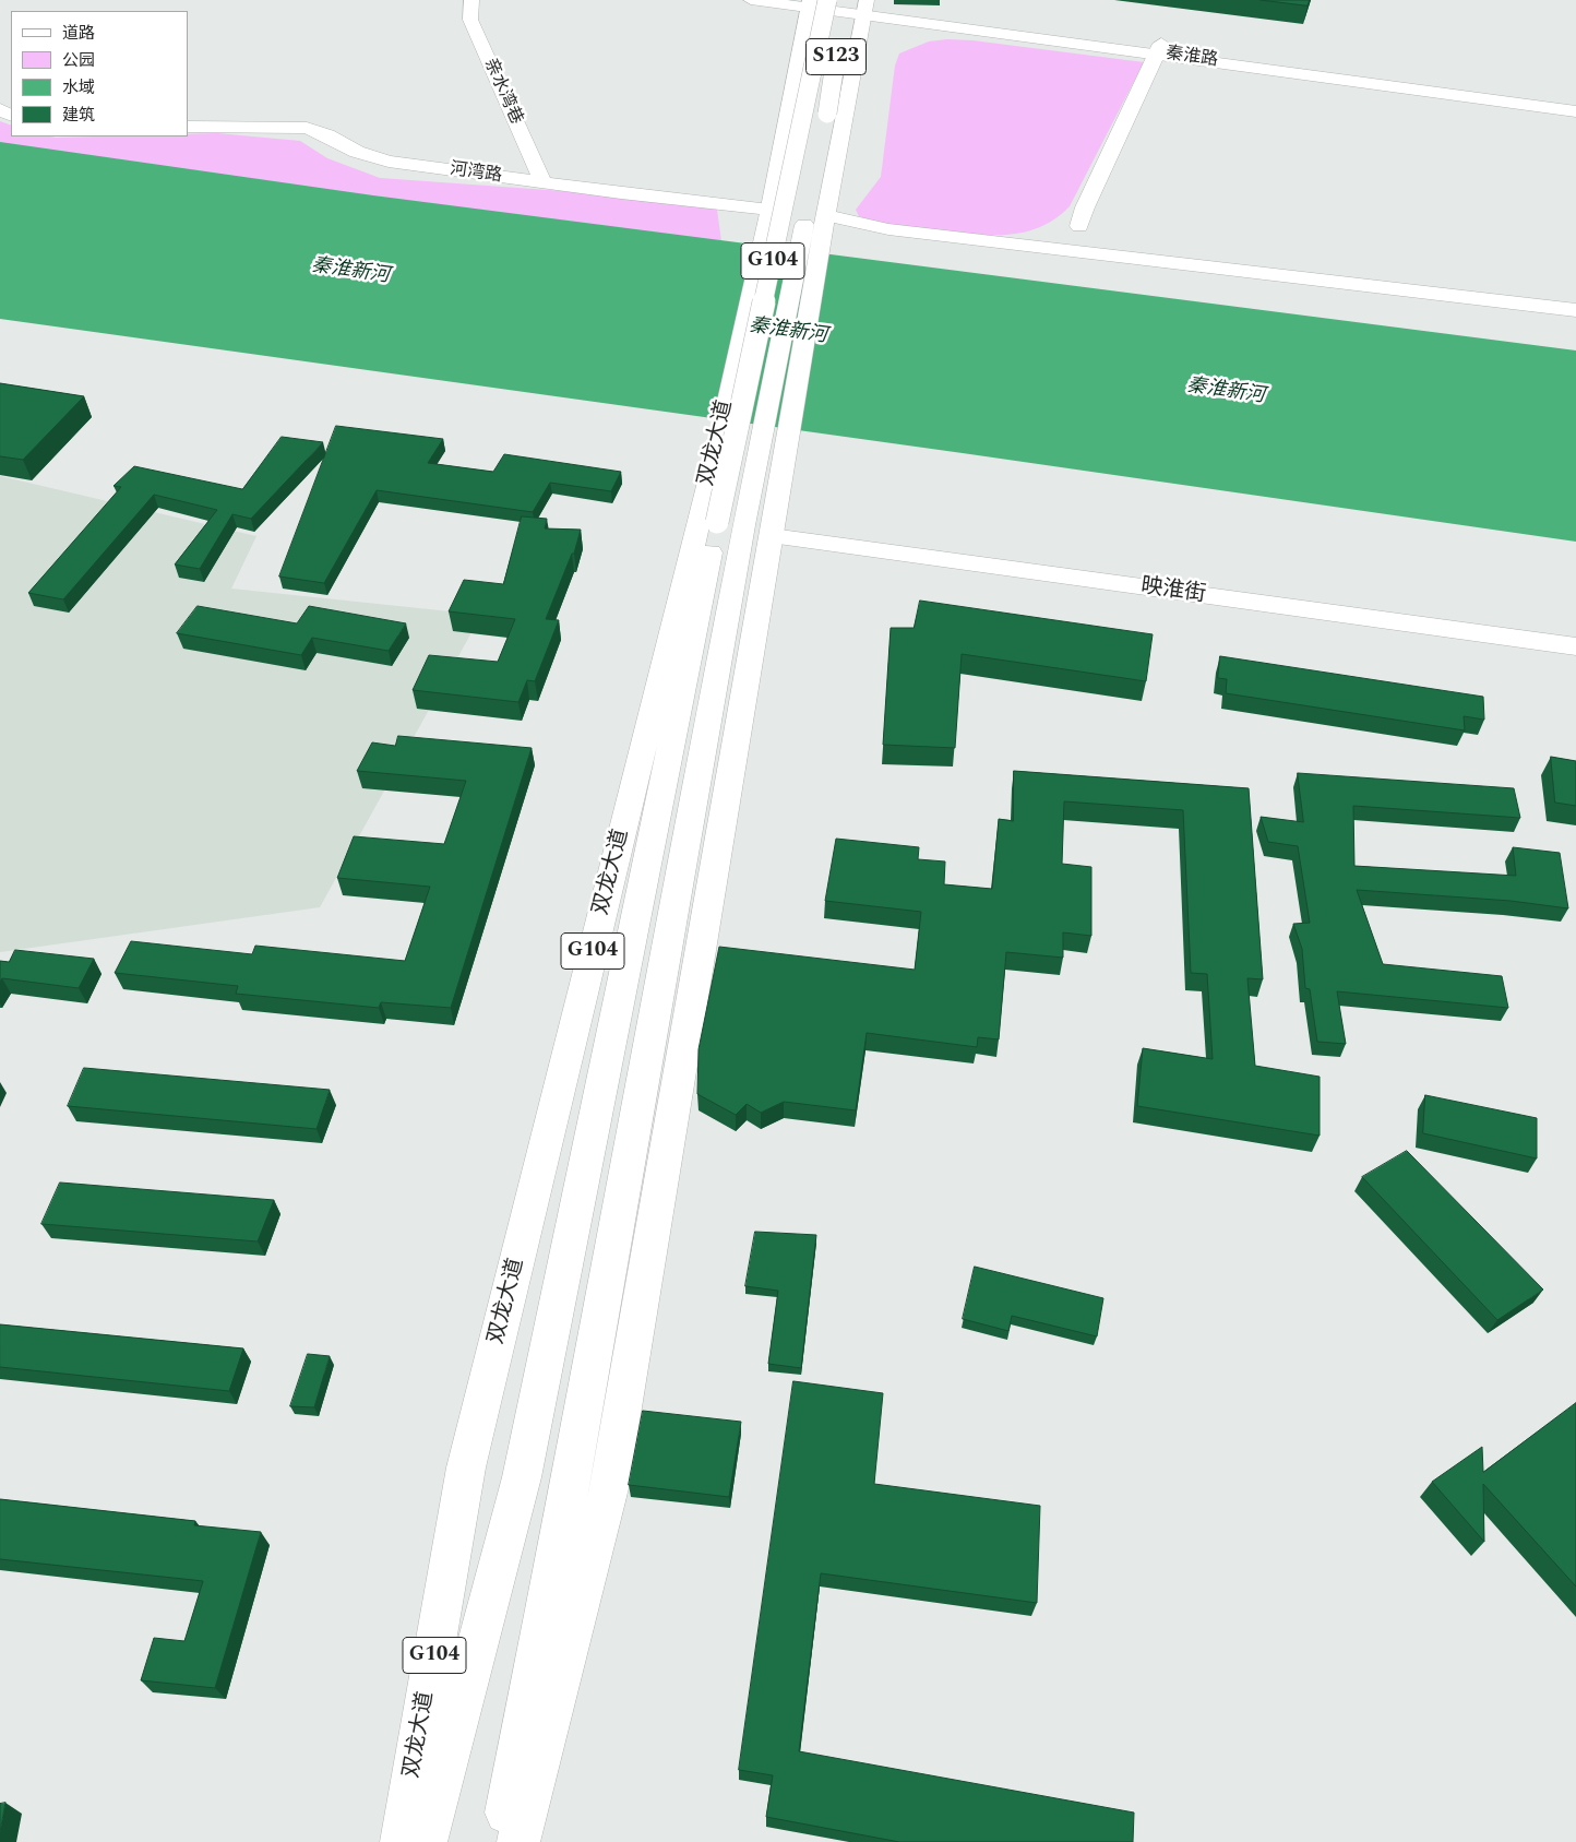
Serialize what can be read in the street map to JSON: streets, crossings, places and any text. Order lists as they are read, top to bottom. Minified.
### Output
{"streets":{"main road":["S123","秦淮路","亲水湾巷","河湾路","G104","双龙大道","映淮街"]},"crossings":[["S123","秦淮路"],["S123","G104"],["秦淮路","G104"],["秦淮路","双龙大道"],["亲水湾巷","河湾路"],["河湾路","双龙大道"],["G104","映淮街"]],"water":["秦淮新河"],"legend":["道路","公园","水域","建筑"]}
